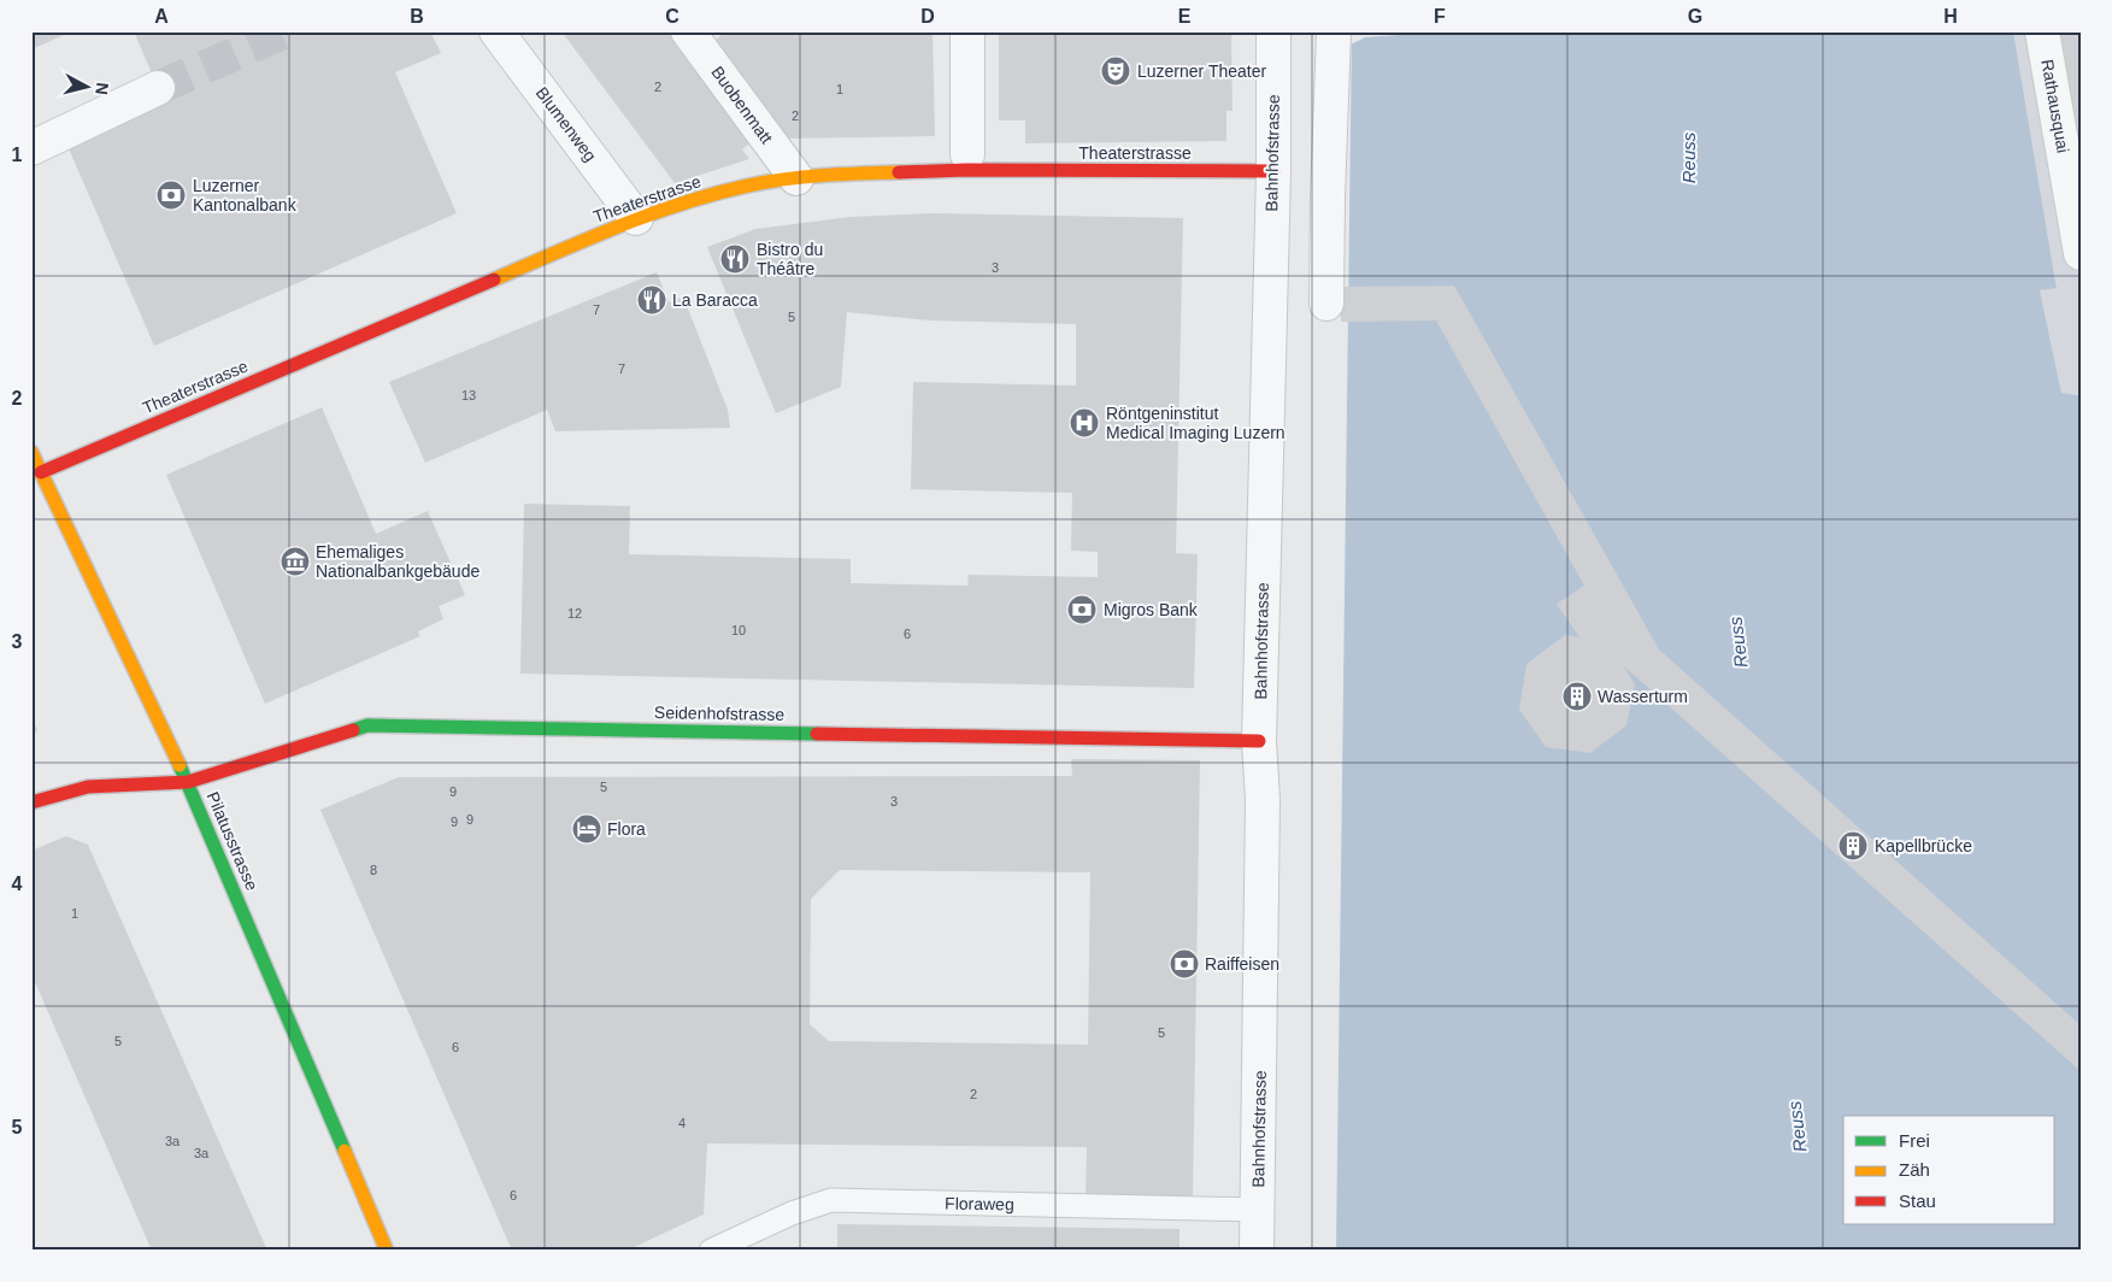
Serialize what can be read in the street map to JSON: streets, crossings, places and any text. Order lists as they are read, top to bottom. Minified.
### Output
{"streets":{"street":["Buobenmatt","Rathausquai","Blumenweg","Theaterstrasse","Bahnhofstrasse","Seidenhofstrasse","Pilatusstrasse"],"lane":["Floraweg"]},"crossings":[["Buobenmatt","Theaterstrasse"],["Blumenweg","Theaterstrasse"],["Theaterstrasse","Bahnhofstrasse"],["Theaterstrasse","Pilatusstrasse"],["Bahnhofstrasse","Seidenhofstrasse"],["Bahnhofstrasse","Floraweg"],["Seidenhofstrasse","Pilatusstrasse"]],"water":["Reuss"],"places":{"theatre":["Luzerner Theater"],"bank":["Luzerner Kantonalbank","Migros Bank","Raiffeisen"],"restaurant":["Bistro du Théâtre","La Baracca"],"hospital":["Röntgeninstitut Medical Imaging Luzern"],"museum":["Ehemaliges Nationalbankgebäude"],"building":["Wasserturm","Kapellbrücke"],"hotel":["Flora"]},"house_numbers":["2","1","2","3","7","5","7","13","12","10","6","5","9","3","9","9","8","1","5","5","6","2","4","3a","3a","6"],"legend":["Frei","Zäh","Stau"],"north":"right","grid":{"columns":["A","B","C","D","E","F","G","H"],"rows":["1","2","3","4","5"]}}
